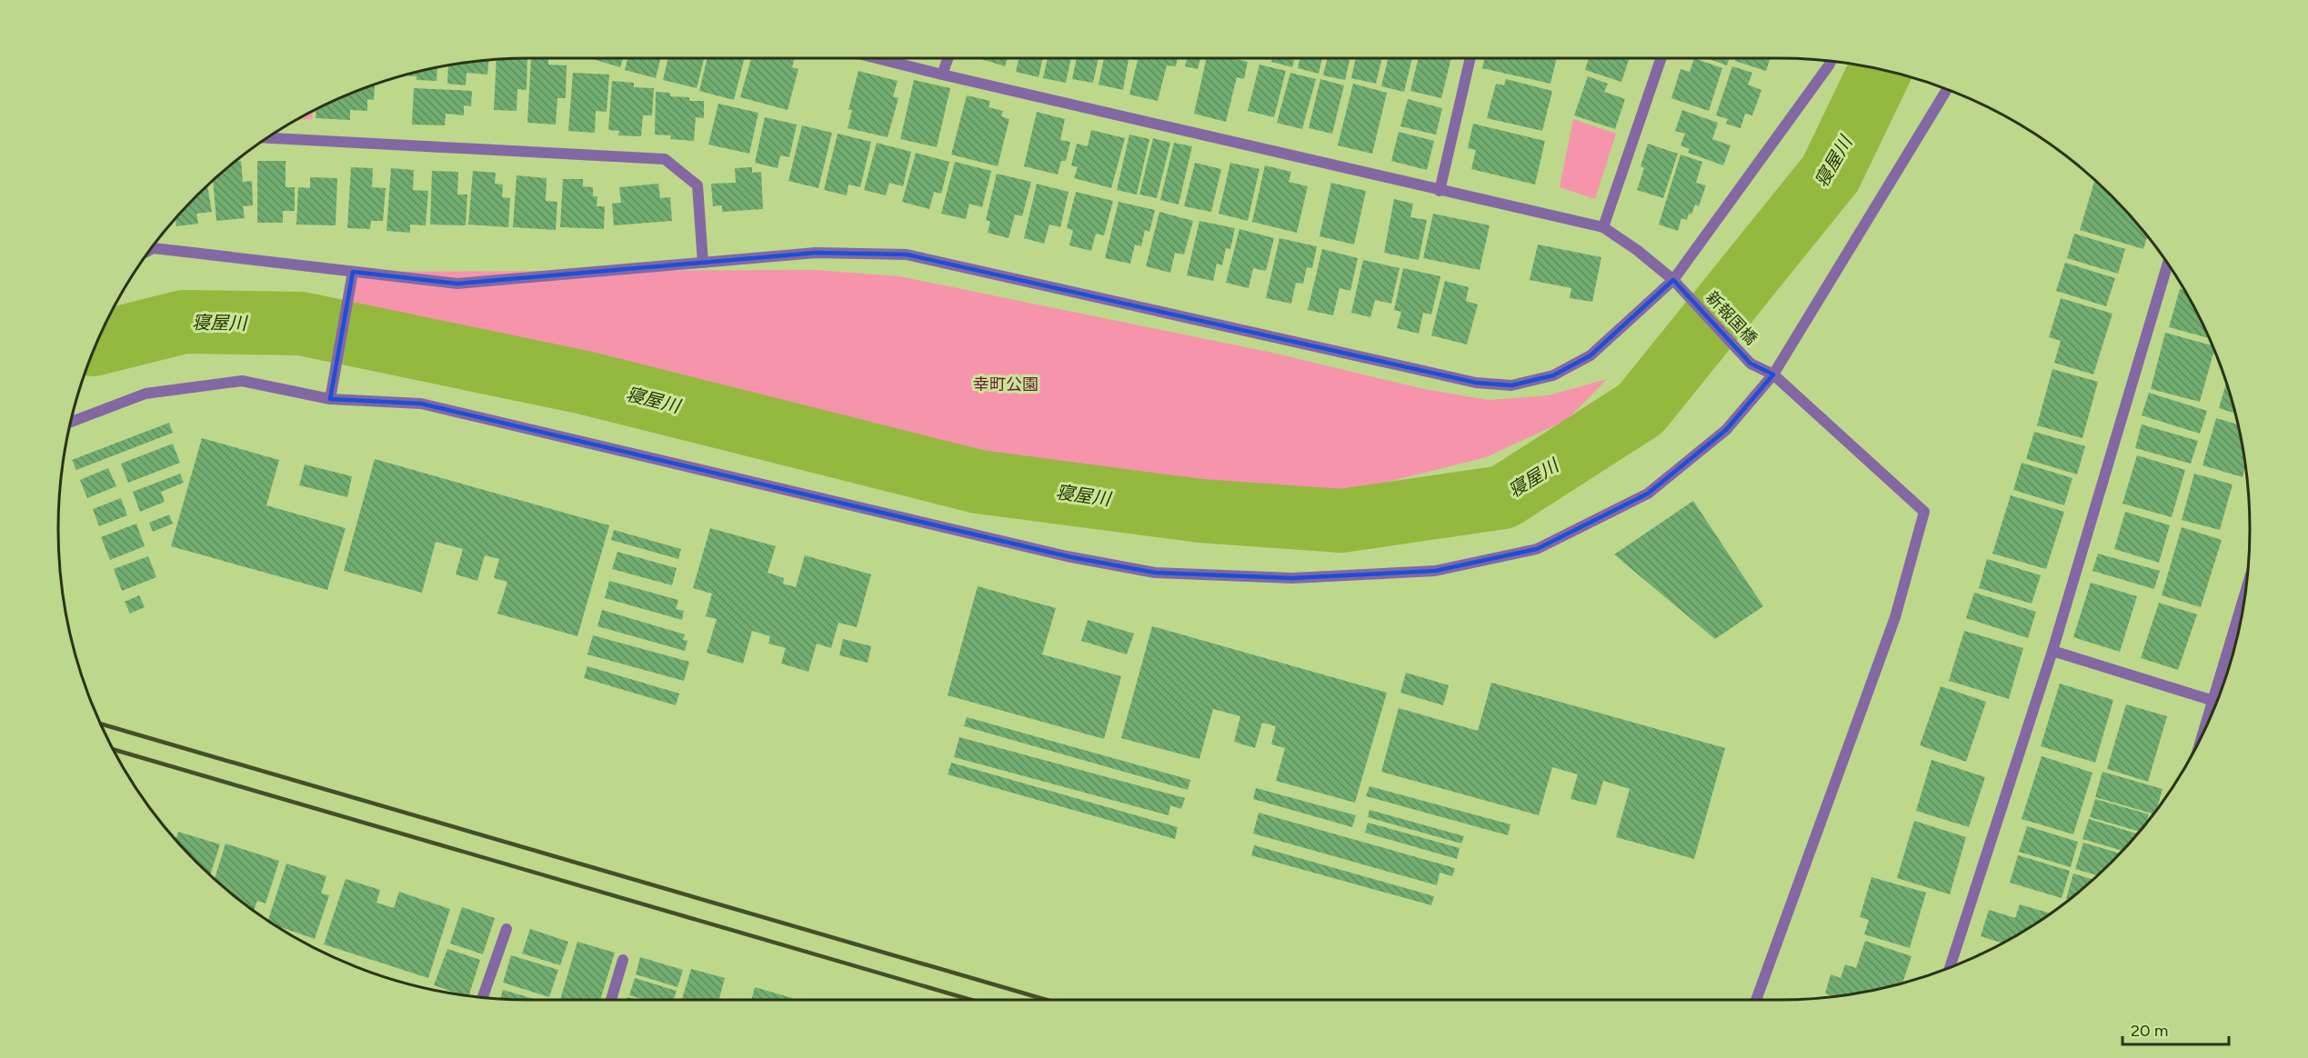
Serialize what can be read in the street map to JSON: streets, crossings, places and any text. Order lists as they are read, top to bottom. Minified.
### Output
{"streets":{"street":["新報国橋"]},"water":["寝屋川"],"parks":["幸町公園"],"scale_bar":"20 m"}
